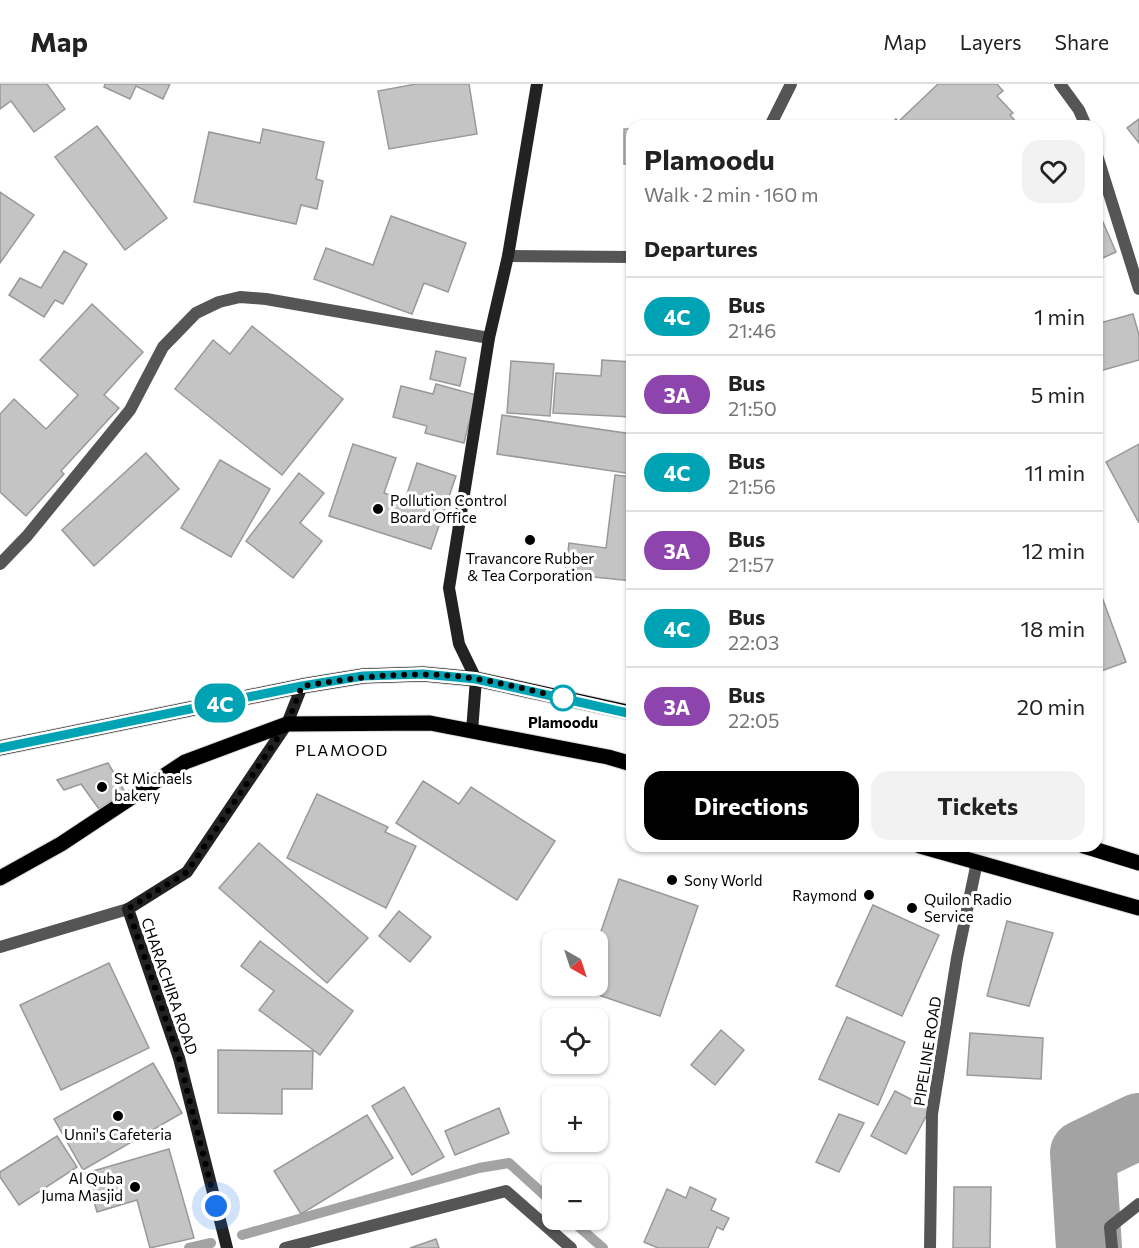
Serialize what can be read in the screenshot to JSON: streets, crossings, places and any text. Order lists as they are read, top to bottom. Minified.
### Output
{"streets":{"street":["CHARACHIRA ROAD","PIPELINE ROAD"]},"districts":["PLAMOOD"],"places":["Pollution Control Board Office","Travancore Rubber & Tea Corporation","Plamoodu","St Michaels bakery","Sony World","Raymond","Quilon Radio Service","Unni's Cafeteria","Al Quba Juma Masjid"],"lines":["bus line 4C"],"north":"bottom right","page":{"header":"Map","nav":["Map","Layers","Share"],"on_map":"4C","heading":[["Plamoodu","Walk · 2 min · 160 m"],"Departures"],"list":[{"mark":"4C","name":"Bus","note":"21:46","value":"1 min"},{"mark":"3A","name":"Bus","note":"21:50","value":"5 min"},{"mark":"4C","name":"Bus","note":"21:56","value":"11 min"},{"mark":"3A","name":"Bus","note":"21:57","value":"12 min"},{"mark":"4C","name":"Bus","note":"22:03","value":"18 min"},{"mark":"3A","name":"Bus","note":"22:05","value":"20 min"}],"buttons":["Directions","Tickets"],"map_buttons":["+","−"]}}
